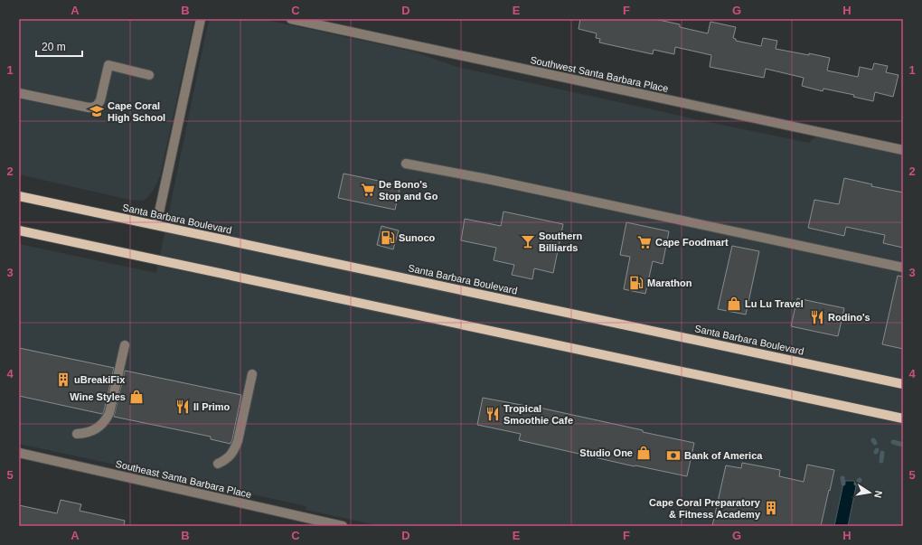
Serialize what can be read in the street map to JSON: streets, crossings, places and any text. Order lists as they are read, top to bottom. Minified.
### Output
{"streets":{"main road":["Santa Barbara Boulevard"],"street":["Southwest Santa Barbara Place","Southeast Santa Barbara Place"]},"places":{"school or university":["Cape Coral High School"],"supermarket":["De Bono's Stop and Go","Cape Foodmart"],"fuel station":["Sunoco","Marathon"],"bar":["Southern Billiards"],"shop":["Lu Lu Travel","Wine Styles","Studio One"],"restaurant":["Rodino's","Il Primo","Tropical Smoothie Cafe"],"building":["uBreakiFix","Cape Coral Preparatory & Fitness Academy"],"bank":["Bank of America"]},"scale_bar":"20 m","north":"right","grid":{"columns":["A","B","C","D","E","F","G","H"],"rows":["1","2","3","4","5"]}}
